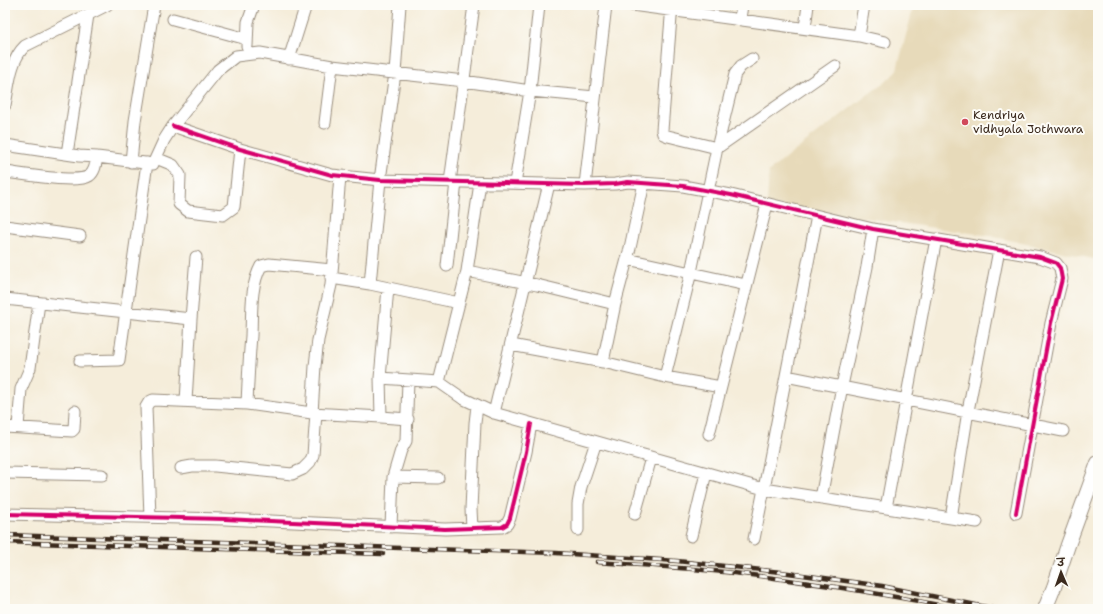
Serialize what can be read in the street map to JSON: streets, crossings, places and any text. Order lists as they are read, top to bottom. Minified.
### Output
{"places":["Kendriya vidhyala Jothwara"],"north":"top"}
